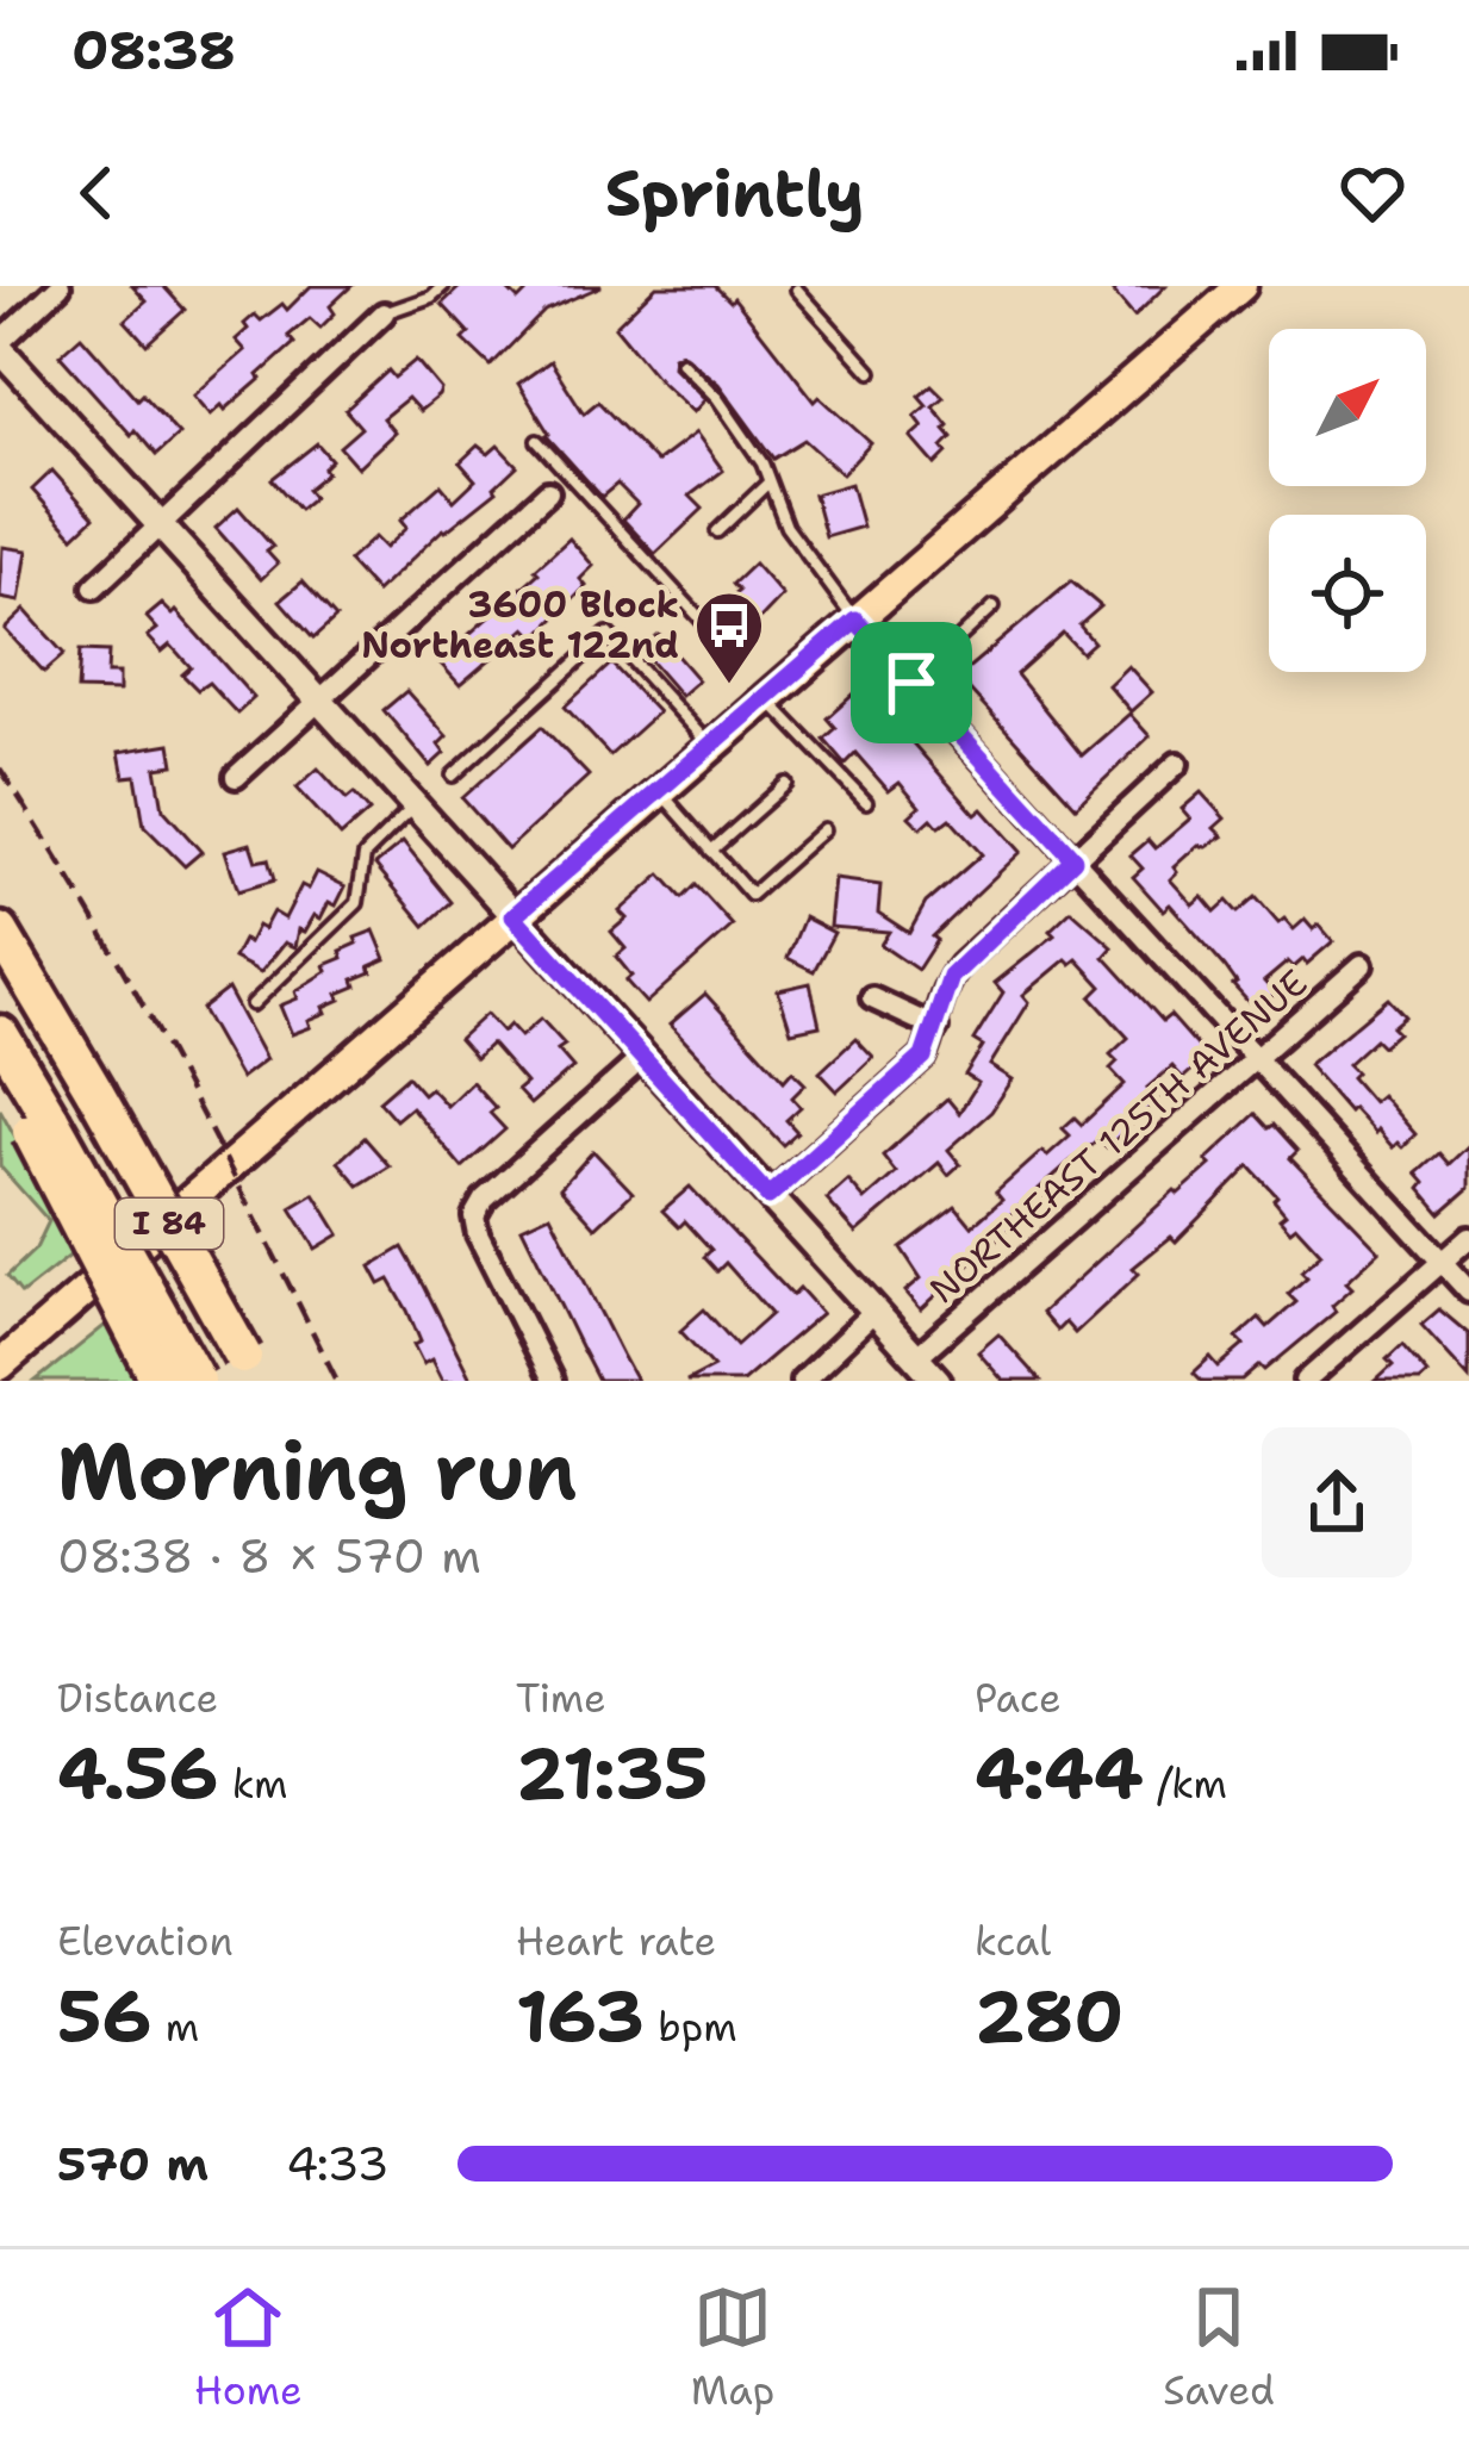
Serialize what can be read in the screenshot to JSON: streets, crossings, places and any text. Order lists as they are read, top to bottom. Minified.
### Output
{"streets":{"highway":["I 84"],"street":["NORTHEAST 125TH AVENUE"]},"places":{"bus stop":["3600 Block Northeast 122nd"]},"north":"top right","page":{"status":"08:38","header":"Sprintly","heading":["Morning run","08:38 · 8 × 570 m"],"stats":[["Distance","4.56 km"],["Time","21:35"],["Pace","4:44 /km"],["Elevation","56 m"],["Heart rate","163 bpm"],["kcal","280"]],"list":[{"name":"570 m","note":"4:33"}],"tabs":["Home","Map","Saved"]}}
